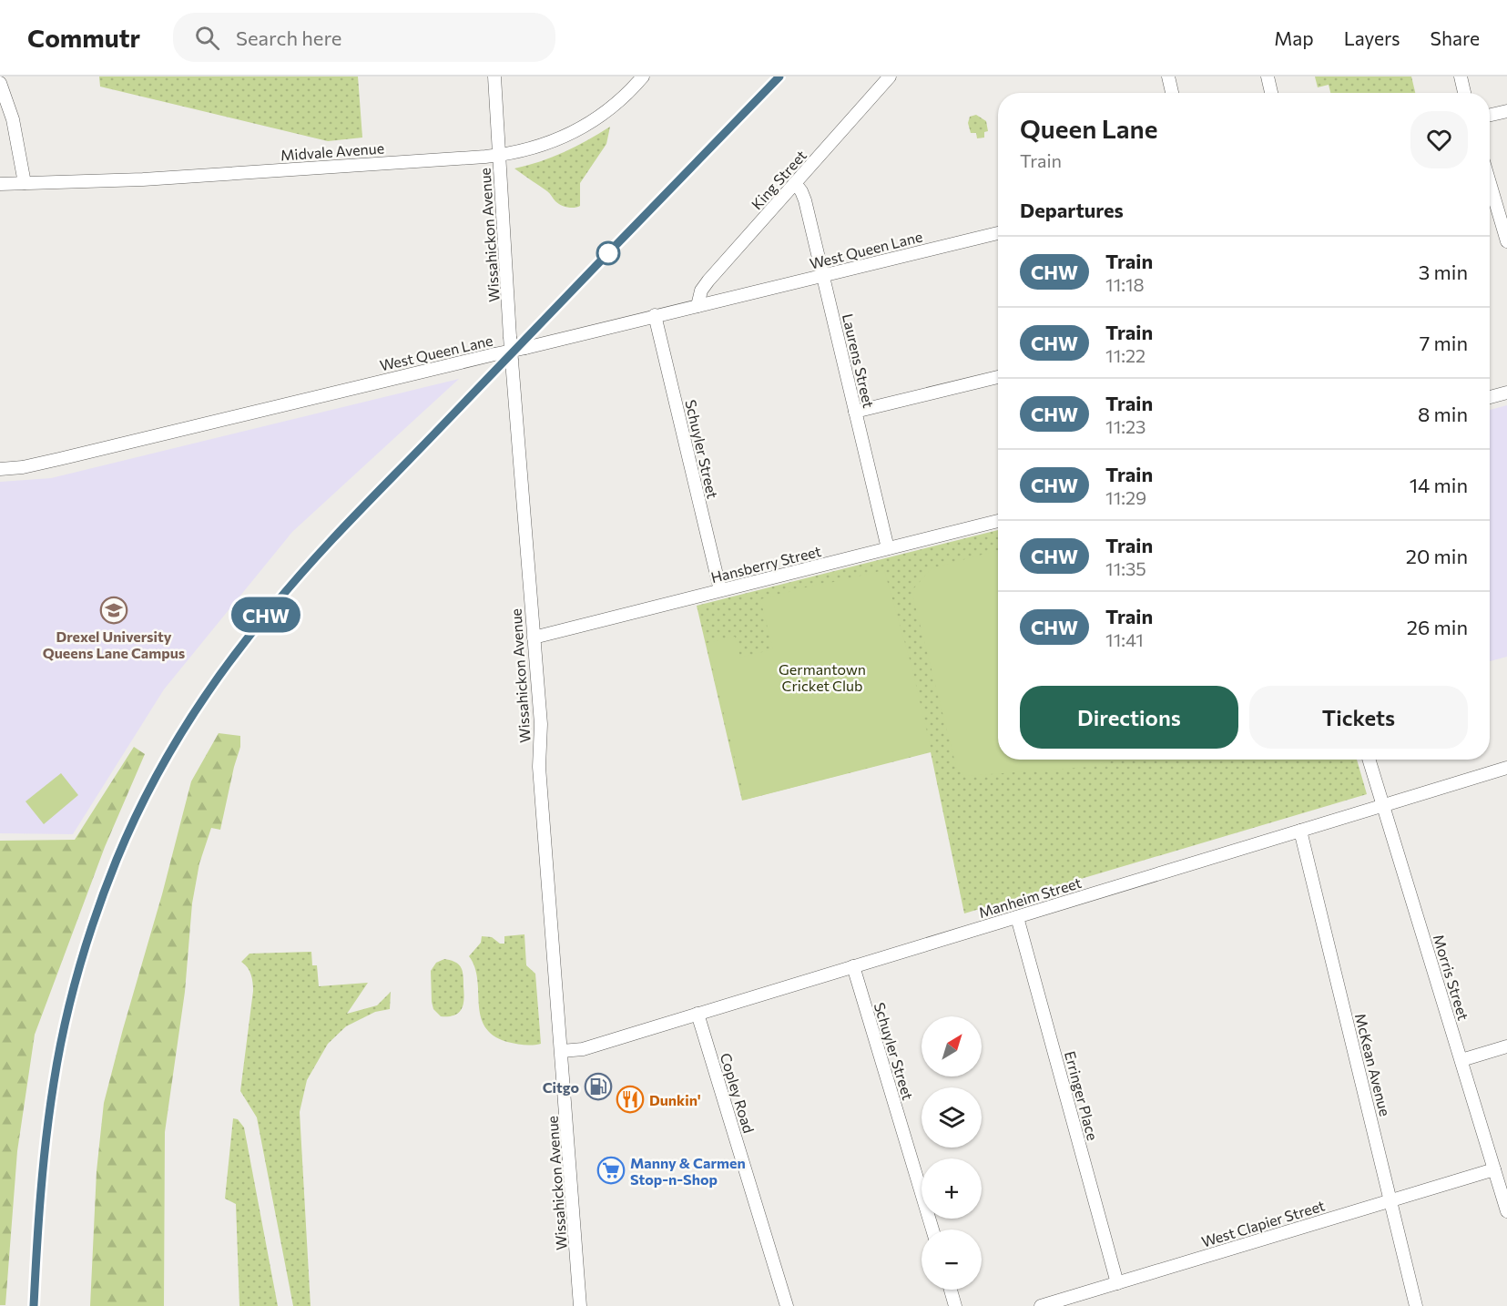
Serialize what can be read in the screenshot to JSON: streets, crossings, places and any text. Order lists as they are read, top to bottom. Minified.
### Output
{"streets":{"street":["Midvale Avenue","King Street","Wissahickon Avenue","West Queen Lane","Laurens Street","Schuyler Street","Hansberry Street","Manheim Street","Morris Street","McKean Avenue","Copley Road","Erringer Place","West Clapier Street"]},"crossings":[["Midvale Avenue","Wissahickon Avenue"],["King Street","West Queen Lane"],["King Street","Laurens Street"],["Wissahickon Avenue","West Queen Lane"],["Wissahickon Avenue","Hansberry Street"],["Wissahickon Avenue","Manheim Street"],["West Queen Lane","Laurens Street"],["West Queen Lane","Schuyler Street"],["Laurens Street","Hansberry Street"],["Schuyler Street","Hansberry Street"],["Schuyler Street","Manheim Street"],["Manheim Street","Morris Street"],["Manheim Street","McKean Avenue"],["Manheim Street","Copley Road"],["Manheim Street","Erringer Place"],["Morris Street","West Clapier Street"],["McKean Avenue","West Clapier Street"],["Erringer Place","West Clapier Street"]],"parks":["Germantown Cricket Club"],"places":{"school or university":["Drexel University Queens Lane Campus"],"fuel station":["Citgo"],"restaurant":["Dunkin'"],"supermarket":["Manny & Carmen Stop-n-Shop"]},"north":"top right","page":{"header":"Commutr","search":"Search here","nav":["Map","Layers","Share"],"on_map":"CHW","heading":[["Queen Lane","Train"],"Departures"],"list":[{"mark":"CHW","name":"Train","note":"11:18","value":"3 min"},{"mark":"CHW","name":"Train","note":"11:22","value":"7 min"},{"mark":"CHW","name":"Train","note":"11:23","value":"8 min"},{"mark":"CHW","name":"Train","note":"11:29","value":"14 min"},{"mark":"CHW","name":"Train","note":"11:35","value":"20 min"},{"mark":"CHW","name":"Train","note":"11:41","value":"26 min"}],"buttons":["Directions","Tickets"],"map_buttons":["+","−"]}}
